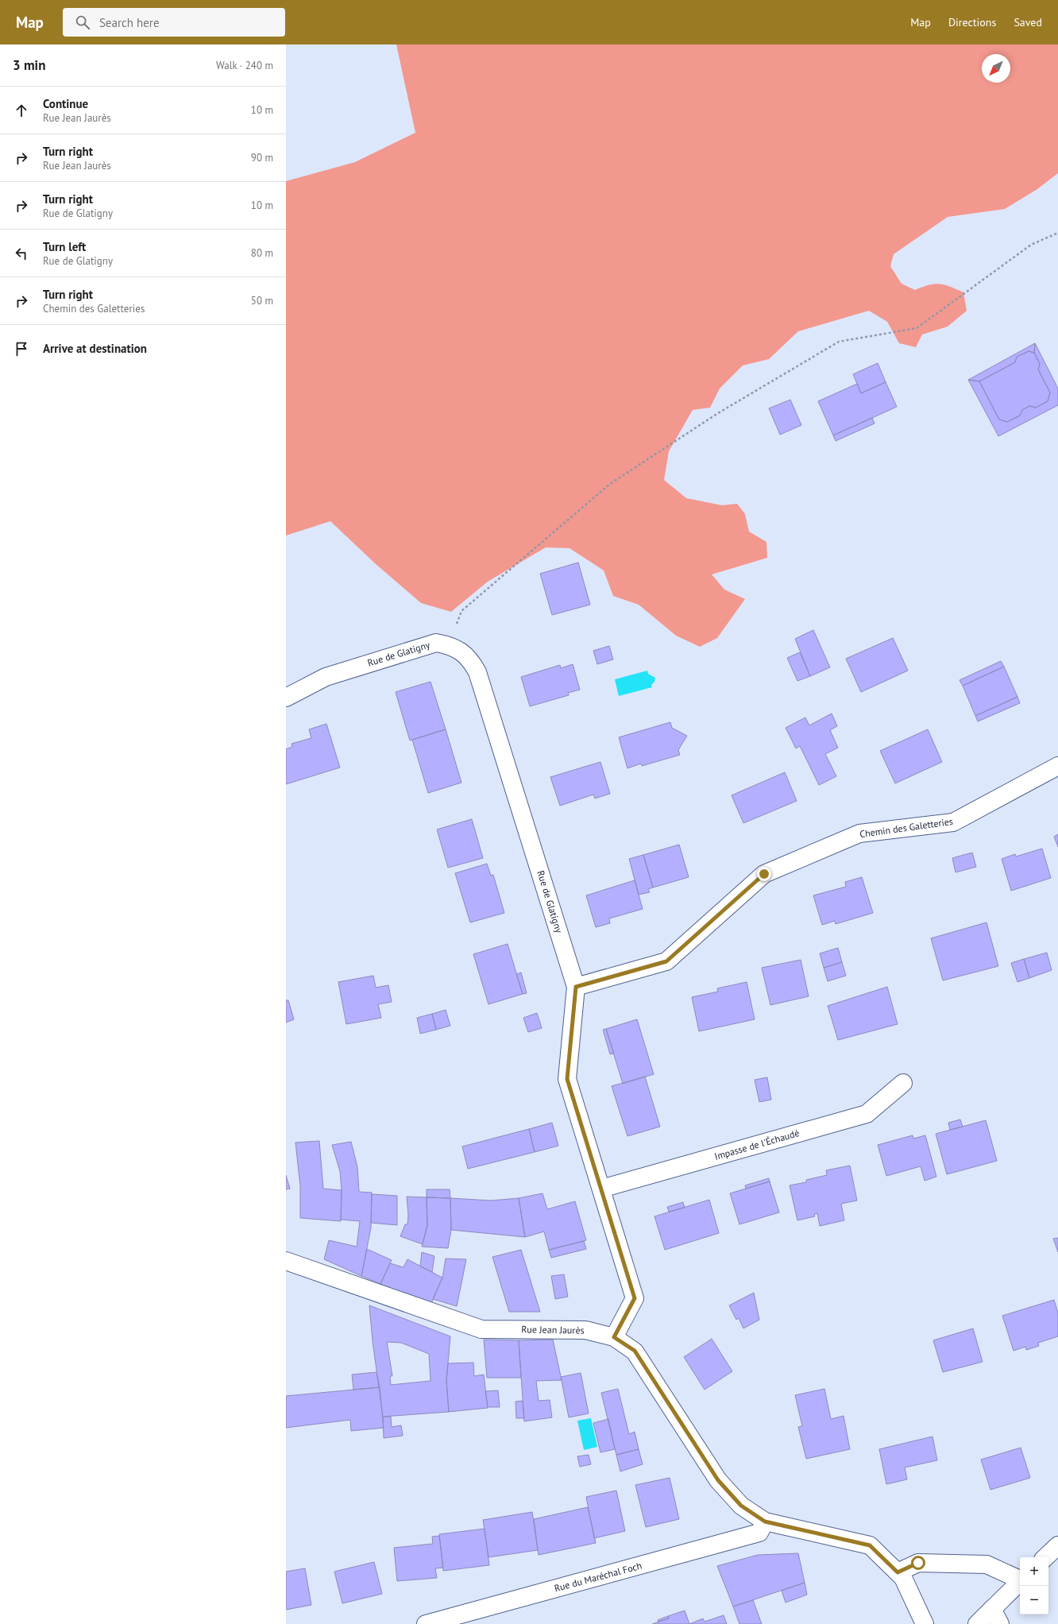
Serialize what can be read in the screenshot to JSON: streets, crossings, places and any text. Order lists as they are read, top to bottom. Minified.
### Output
{"streets":{"street":["Rue de Glatigny","Chemin des Galetteries","Impasse de l'Échaudé","Rue Jean Jaurès","Rue du Maréchal Foch"]},"crossings":[["Rue de Glatigny","Chemin des Galetteries"],["Rue de Glatigny","Impasse de l'Échaudé"],["Rue de Glatigny","Rue Jean Jaurès"],["Rue Jean Jaurès","Rue du Maréchal Foch"]],"north":"bottom left","page":{"header":"Map","search":"Search here","nav":["Map","Directions","Saved"],"heading":["3 min","Walk · 240 m"],"list":[["Continue","Rue Jean Jaurès","10 m"],["Turn right","Rue Jean Jaurès","90 m"],["Turn right","Rue de Glatigny","10 m"],["Turn left","Rue de Glatigny","80 m"],["Turn right","Chemin des Galetteries","50 m"],"Arrive at destination"],"map_buttons":["+","−"]}}
